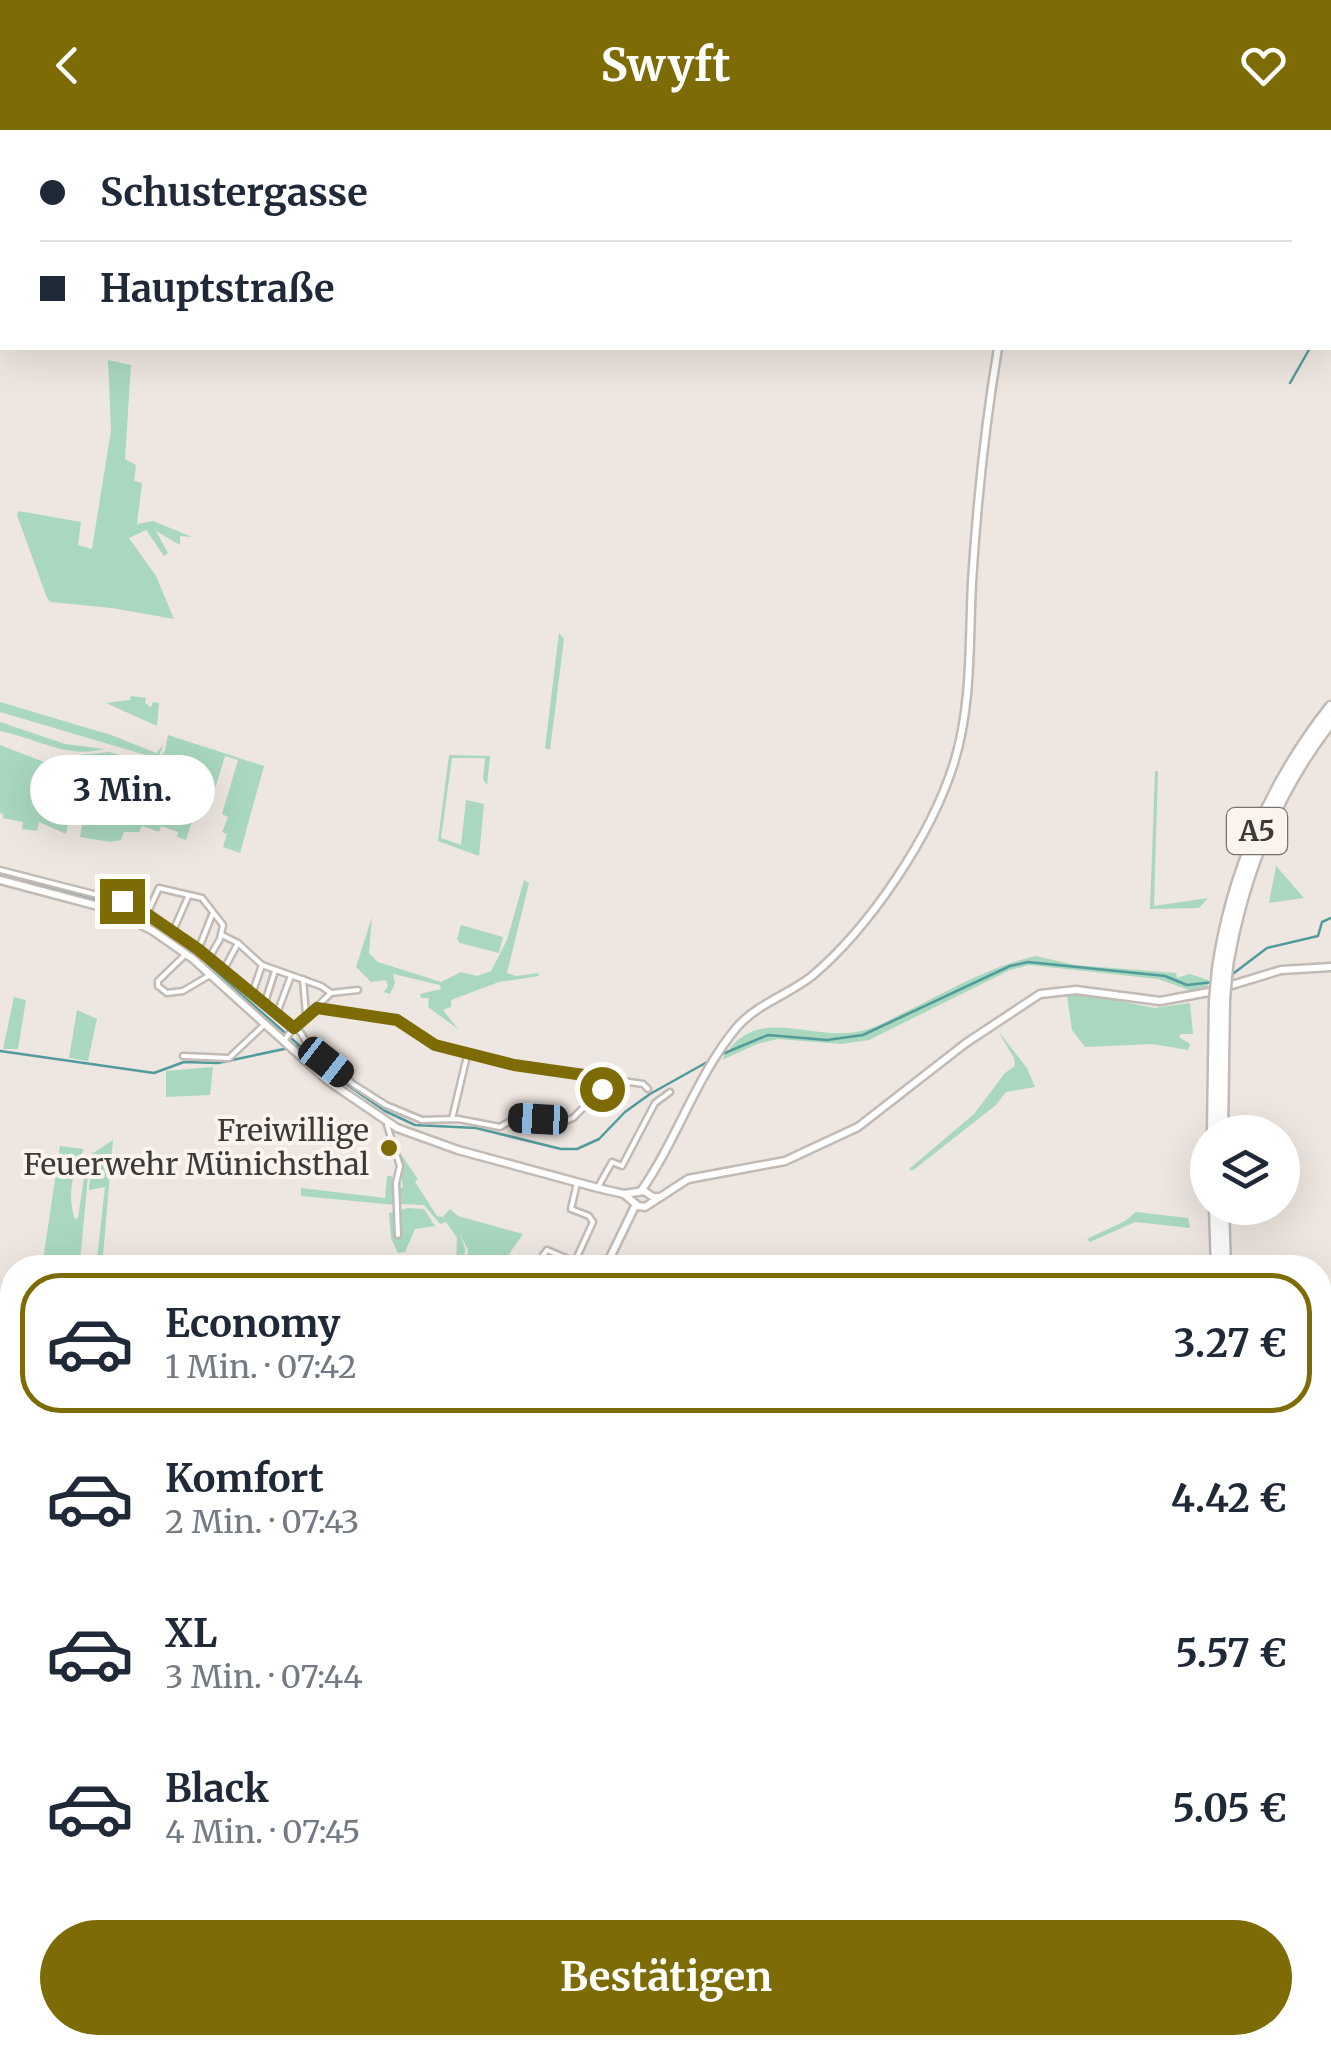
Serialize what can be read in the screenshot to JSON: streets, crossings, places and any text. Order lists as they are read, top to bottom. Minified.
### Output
{"streets":{"highway":["A5"]},"places":["Freiwillige Feuerwehr Münichsthal"],"page":{"header":"Swyft","banner":["Schustergasse","Hauptstraße"],"bubble":"3 Min.","list":[{"name":"Economy","note":"1 Min. · 07:42","value":"3.27 €"},{"name":"Komfort","note":"2 Min. · 07:43","value":"4.42 €"},{"name":"XL","note":"3 Min. · 07:44","value":"5.57 €"},{"name":"Black","note":"4 Min. · 07:45","value":"5.05 €"}],"buttons":"Bestätigen"}}
